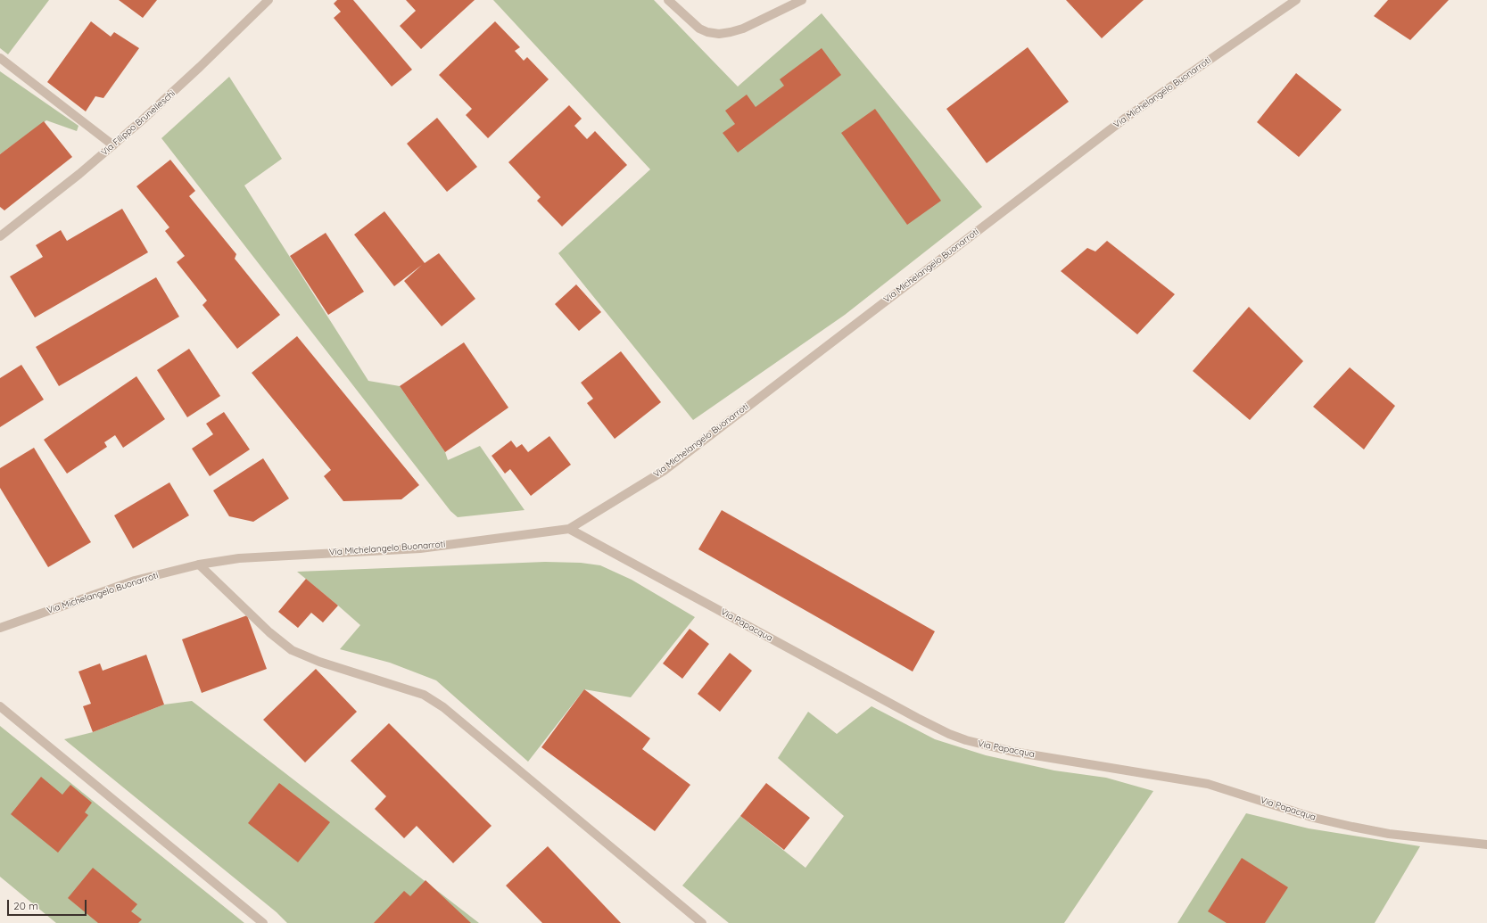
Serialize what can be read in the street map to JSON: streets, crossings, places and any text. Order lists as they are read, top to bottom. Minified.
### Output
{"streets":{"street":["Via Michelangelo Buonarroti","Via Filippo Brunelleschi","Via Papacqua"]},"crossings":[["Via Michelangelo Buonarroti","Via Papacqua"]],"scale_bar":"20 m"}
